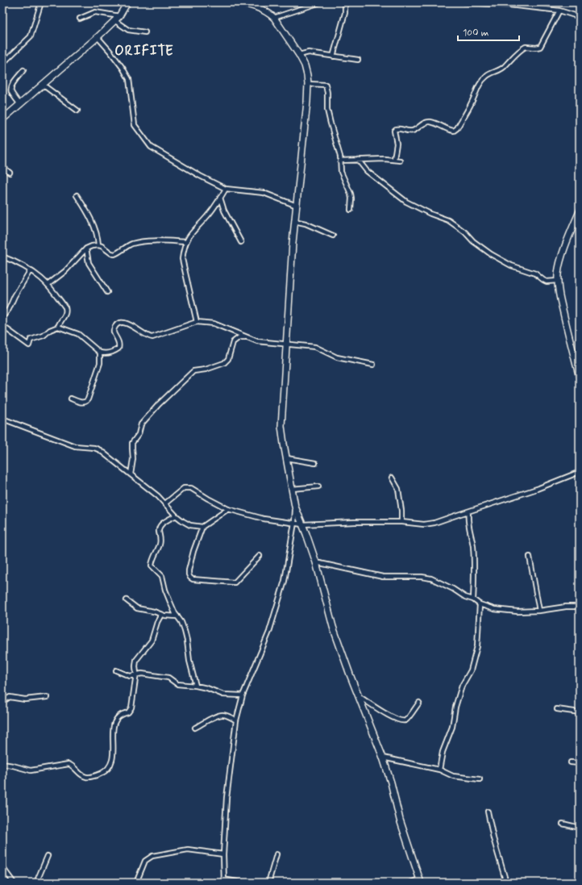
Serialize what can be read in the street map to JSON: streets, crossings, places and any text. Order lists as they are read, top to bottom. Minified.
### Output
{"districts":["ORIFITE"],"scale_bar":"100 m"}
